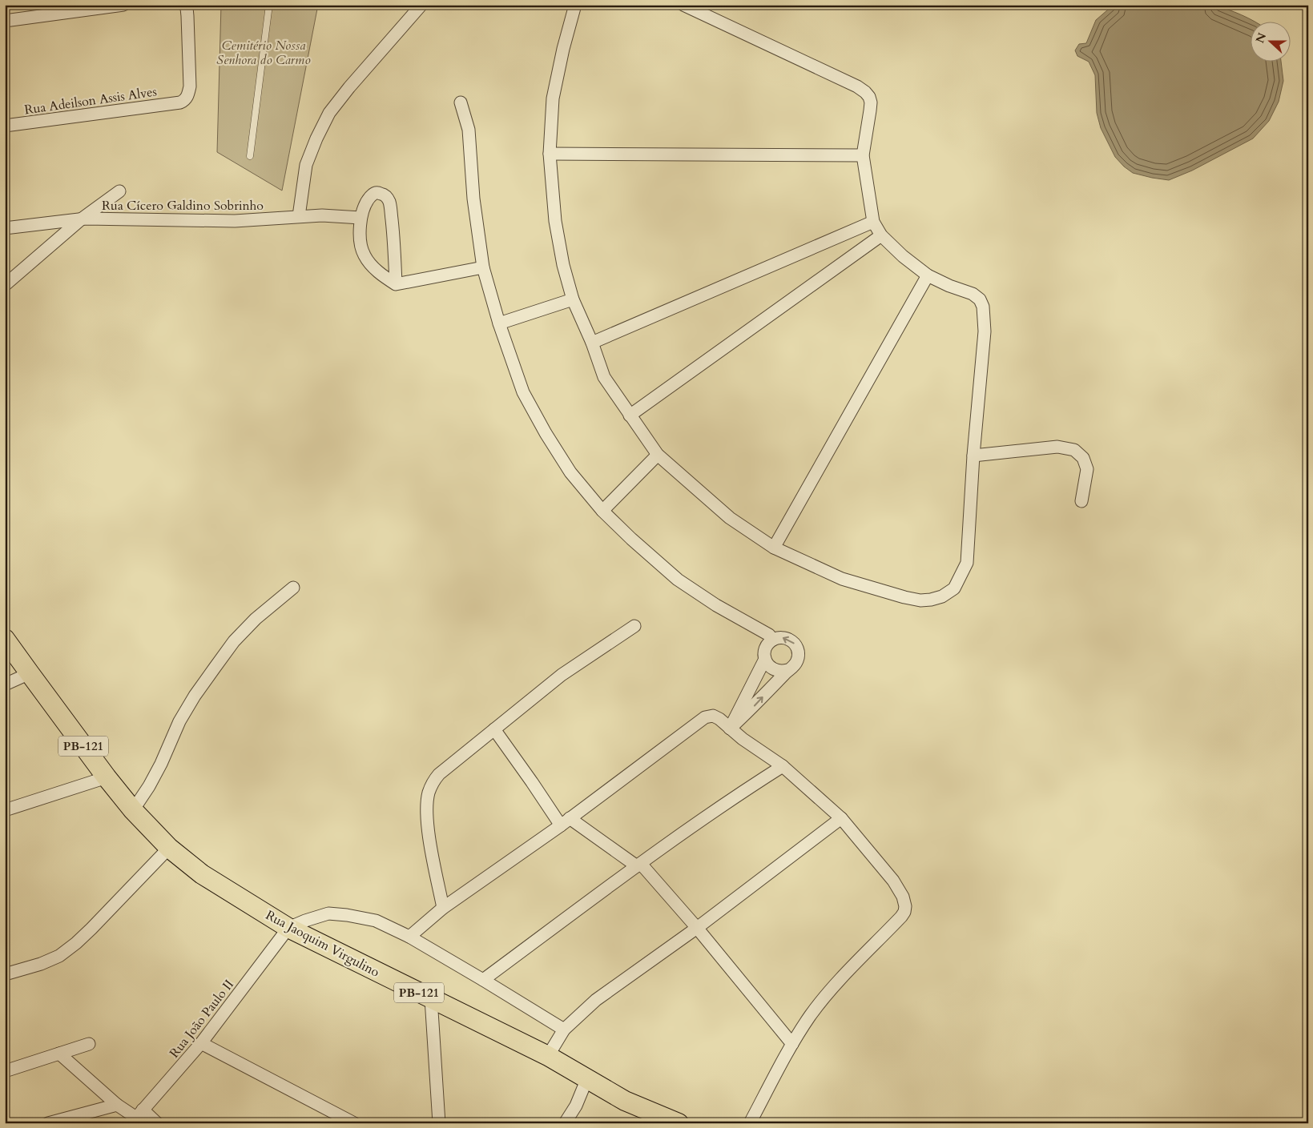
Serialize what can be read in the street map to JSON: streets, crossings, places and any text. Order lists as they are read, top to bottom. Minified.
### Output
{"streets":{"main road":["PB-121","Rua Jaoquim Virgulino"],"street":["Rua Adeilson Assis Alves","Rua Cícero Galdino Sobrinho","Rua João Paulo II"]},"crossings":[["Rua Jaoquim Virgulino","Rua João Paulo II"]],"parks":["Cemitério Nossa Senhora do Carmo"],"north":"left"}
